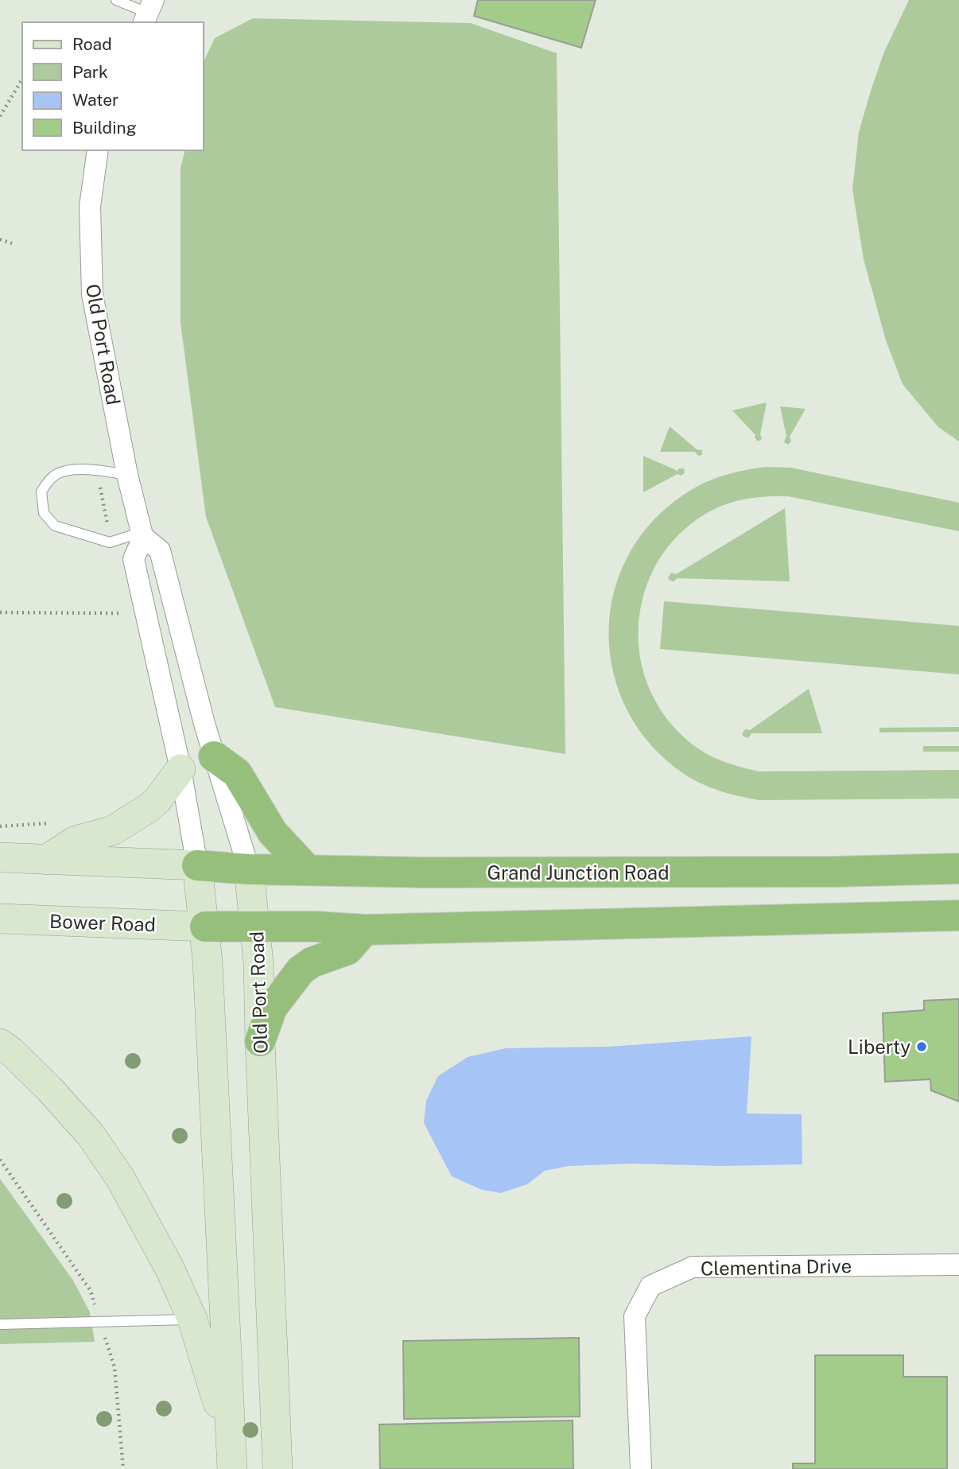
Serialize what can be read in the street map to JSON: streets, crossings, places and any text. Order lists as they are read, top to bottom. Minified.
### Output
{"streets":{"highway":["Grand Junction Road"],"main road":["Old Port Road","Bower Road"],"street":["Clementina Drive"]},"crossings":[["Old Port Road","Grand Junction Road"]],"places":["Liberty"],"legend":["Road","Park","Water","Building"]}
